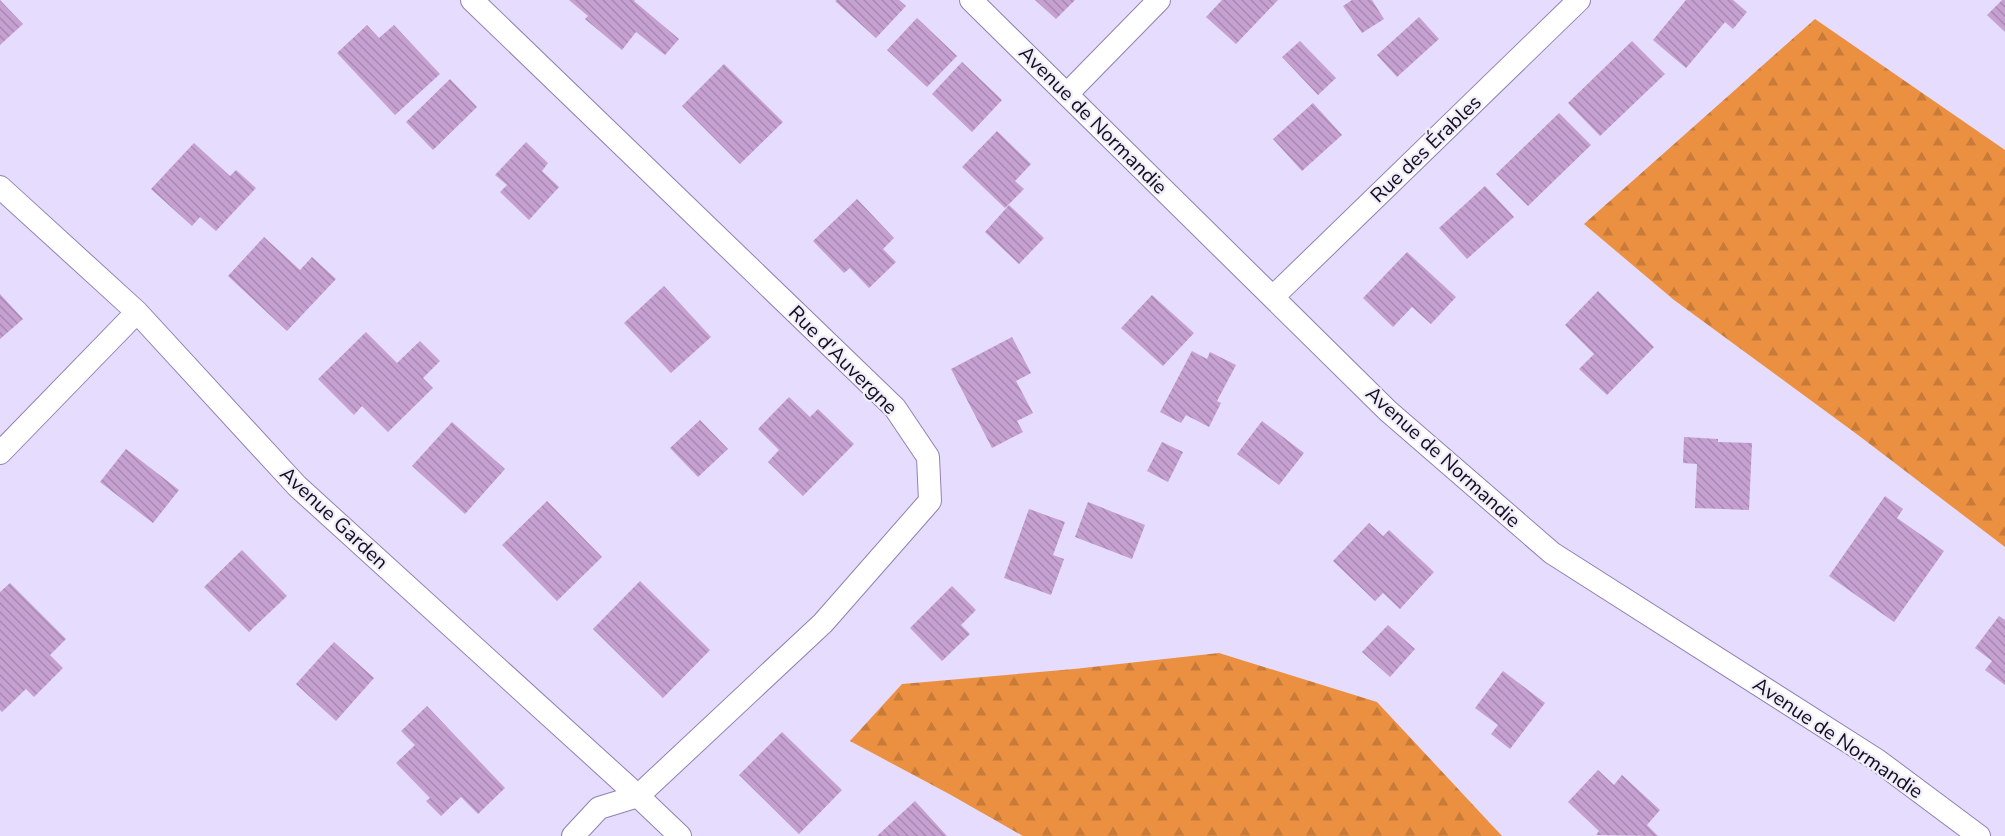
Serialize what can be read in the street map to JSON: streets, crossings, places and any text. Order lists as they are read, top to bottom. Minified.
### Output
{"streets":{"street":["Avenue de Normandie","Rue des Érables","Rue d'Auvergne","Avenue Garden"]},"crossings":[["Avenue de Normandie","Rue des Érables"],["Rue d'Auvergne","Avenue Garden"]]}
